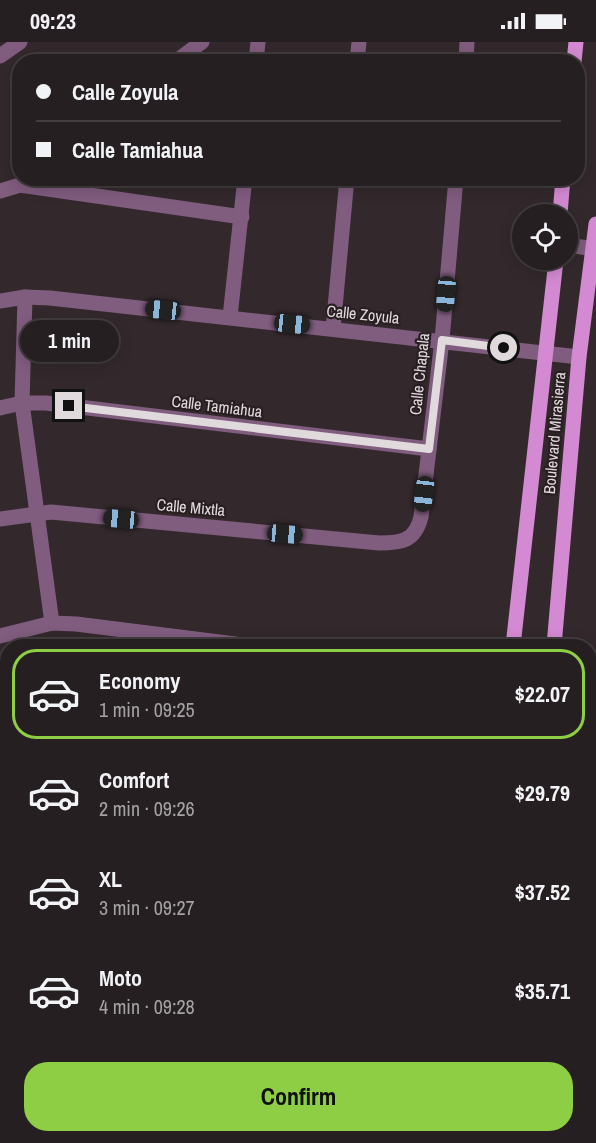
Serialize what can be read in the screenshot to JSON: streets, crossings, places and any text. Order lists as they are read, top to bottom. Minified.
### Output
{"streets":{"main road":["Boulevard Mirasierra"],"street":["Calle Zoyula","Calle Chapala","Calle Tamiahua","Calle Mixtla"]},"crossings":[["Calle Zoyula","Calle Chapala"],["Calle Zoyula","Boulevard Mirasierra"],["Calle Chapala","Calle Tamiahua"],["Calle Chapala","Calle Mixtla"]],"page":{"status":"09:23","banner":["Calle Zoyula","Calle Tamiahua"],"bubble":"1 min","list":[{"name":"Economy","note":"1 min · 09:25","value":"$22.07"},{"name":"Comfort","note":"2 min · 09:26","value":"$29.79"},{"name":"XL","note":"3 min · 09:27","value":"$37.52"},{"name":"Moto","note":"4 min · 09:28","value":"$35.71"}],"buttons":"Confirm"}}
